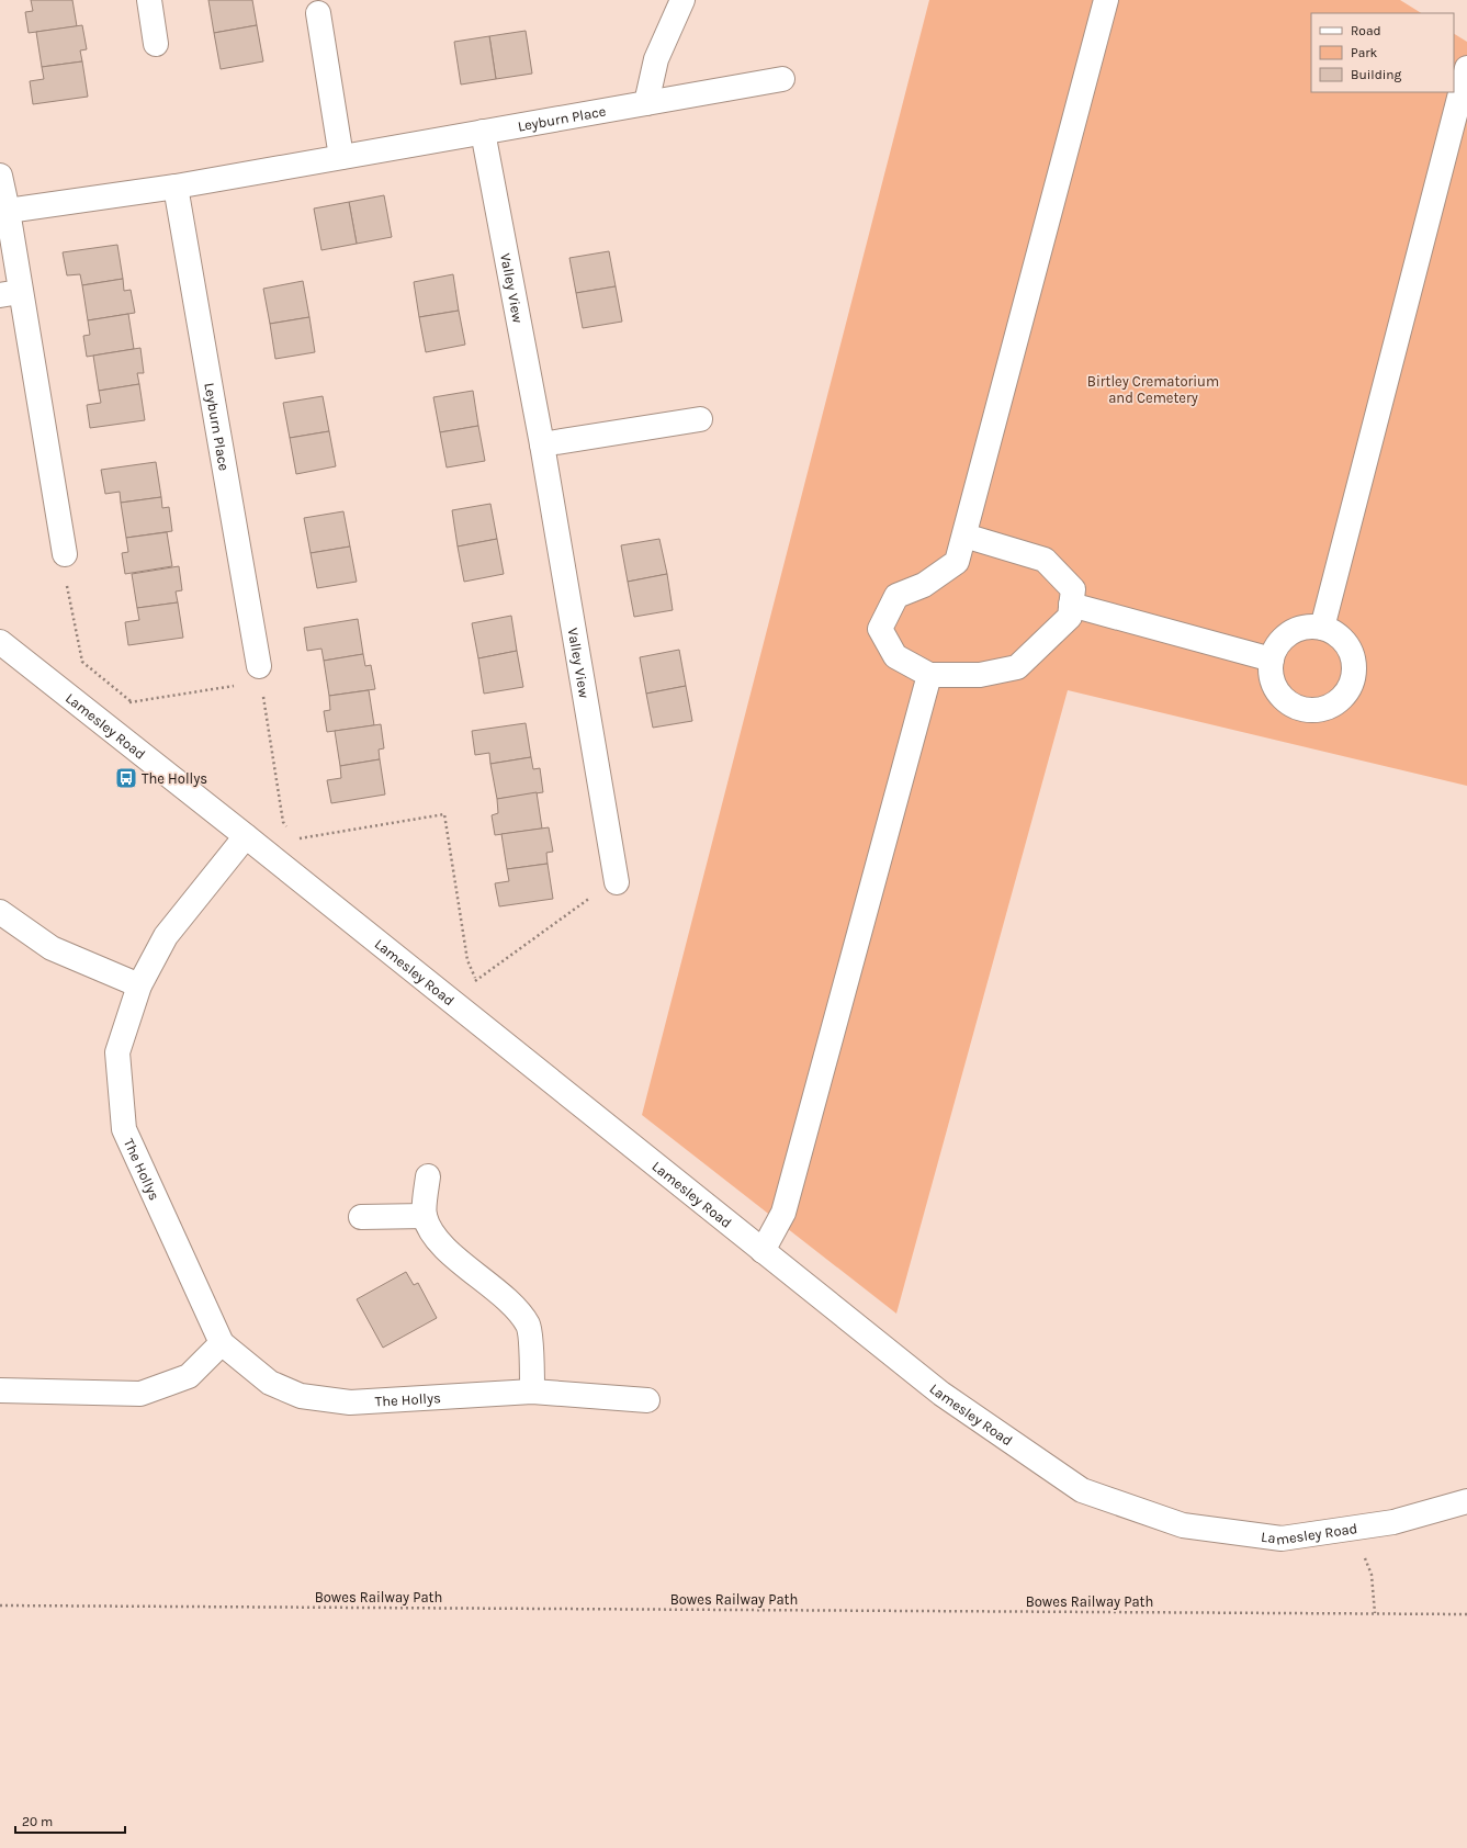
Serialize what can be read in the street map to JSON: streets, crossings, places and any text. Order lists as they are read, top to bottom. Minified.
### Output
{"streets":{"street":["Leyburn Place","Valley View","Lamesley Road","The Hollys"],"path":["Bowes Railway Path"]},"crossings":[["Leyburn Place","Valley View"],["Lamesley Road","The Hollys"]],"parks":["Birtley Crematorium and Cemetery"],"places":{"bus stop":["The Hollys"]},"legend":["Road","Park","Building"],"scale_bar":"20 m"}
